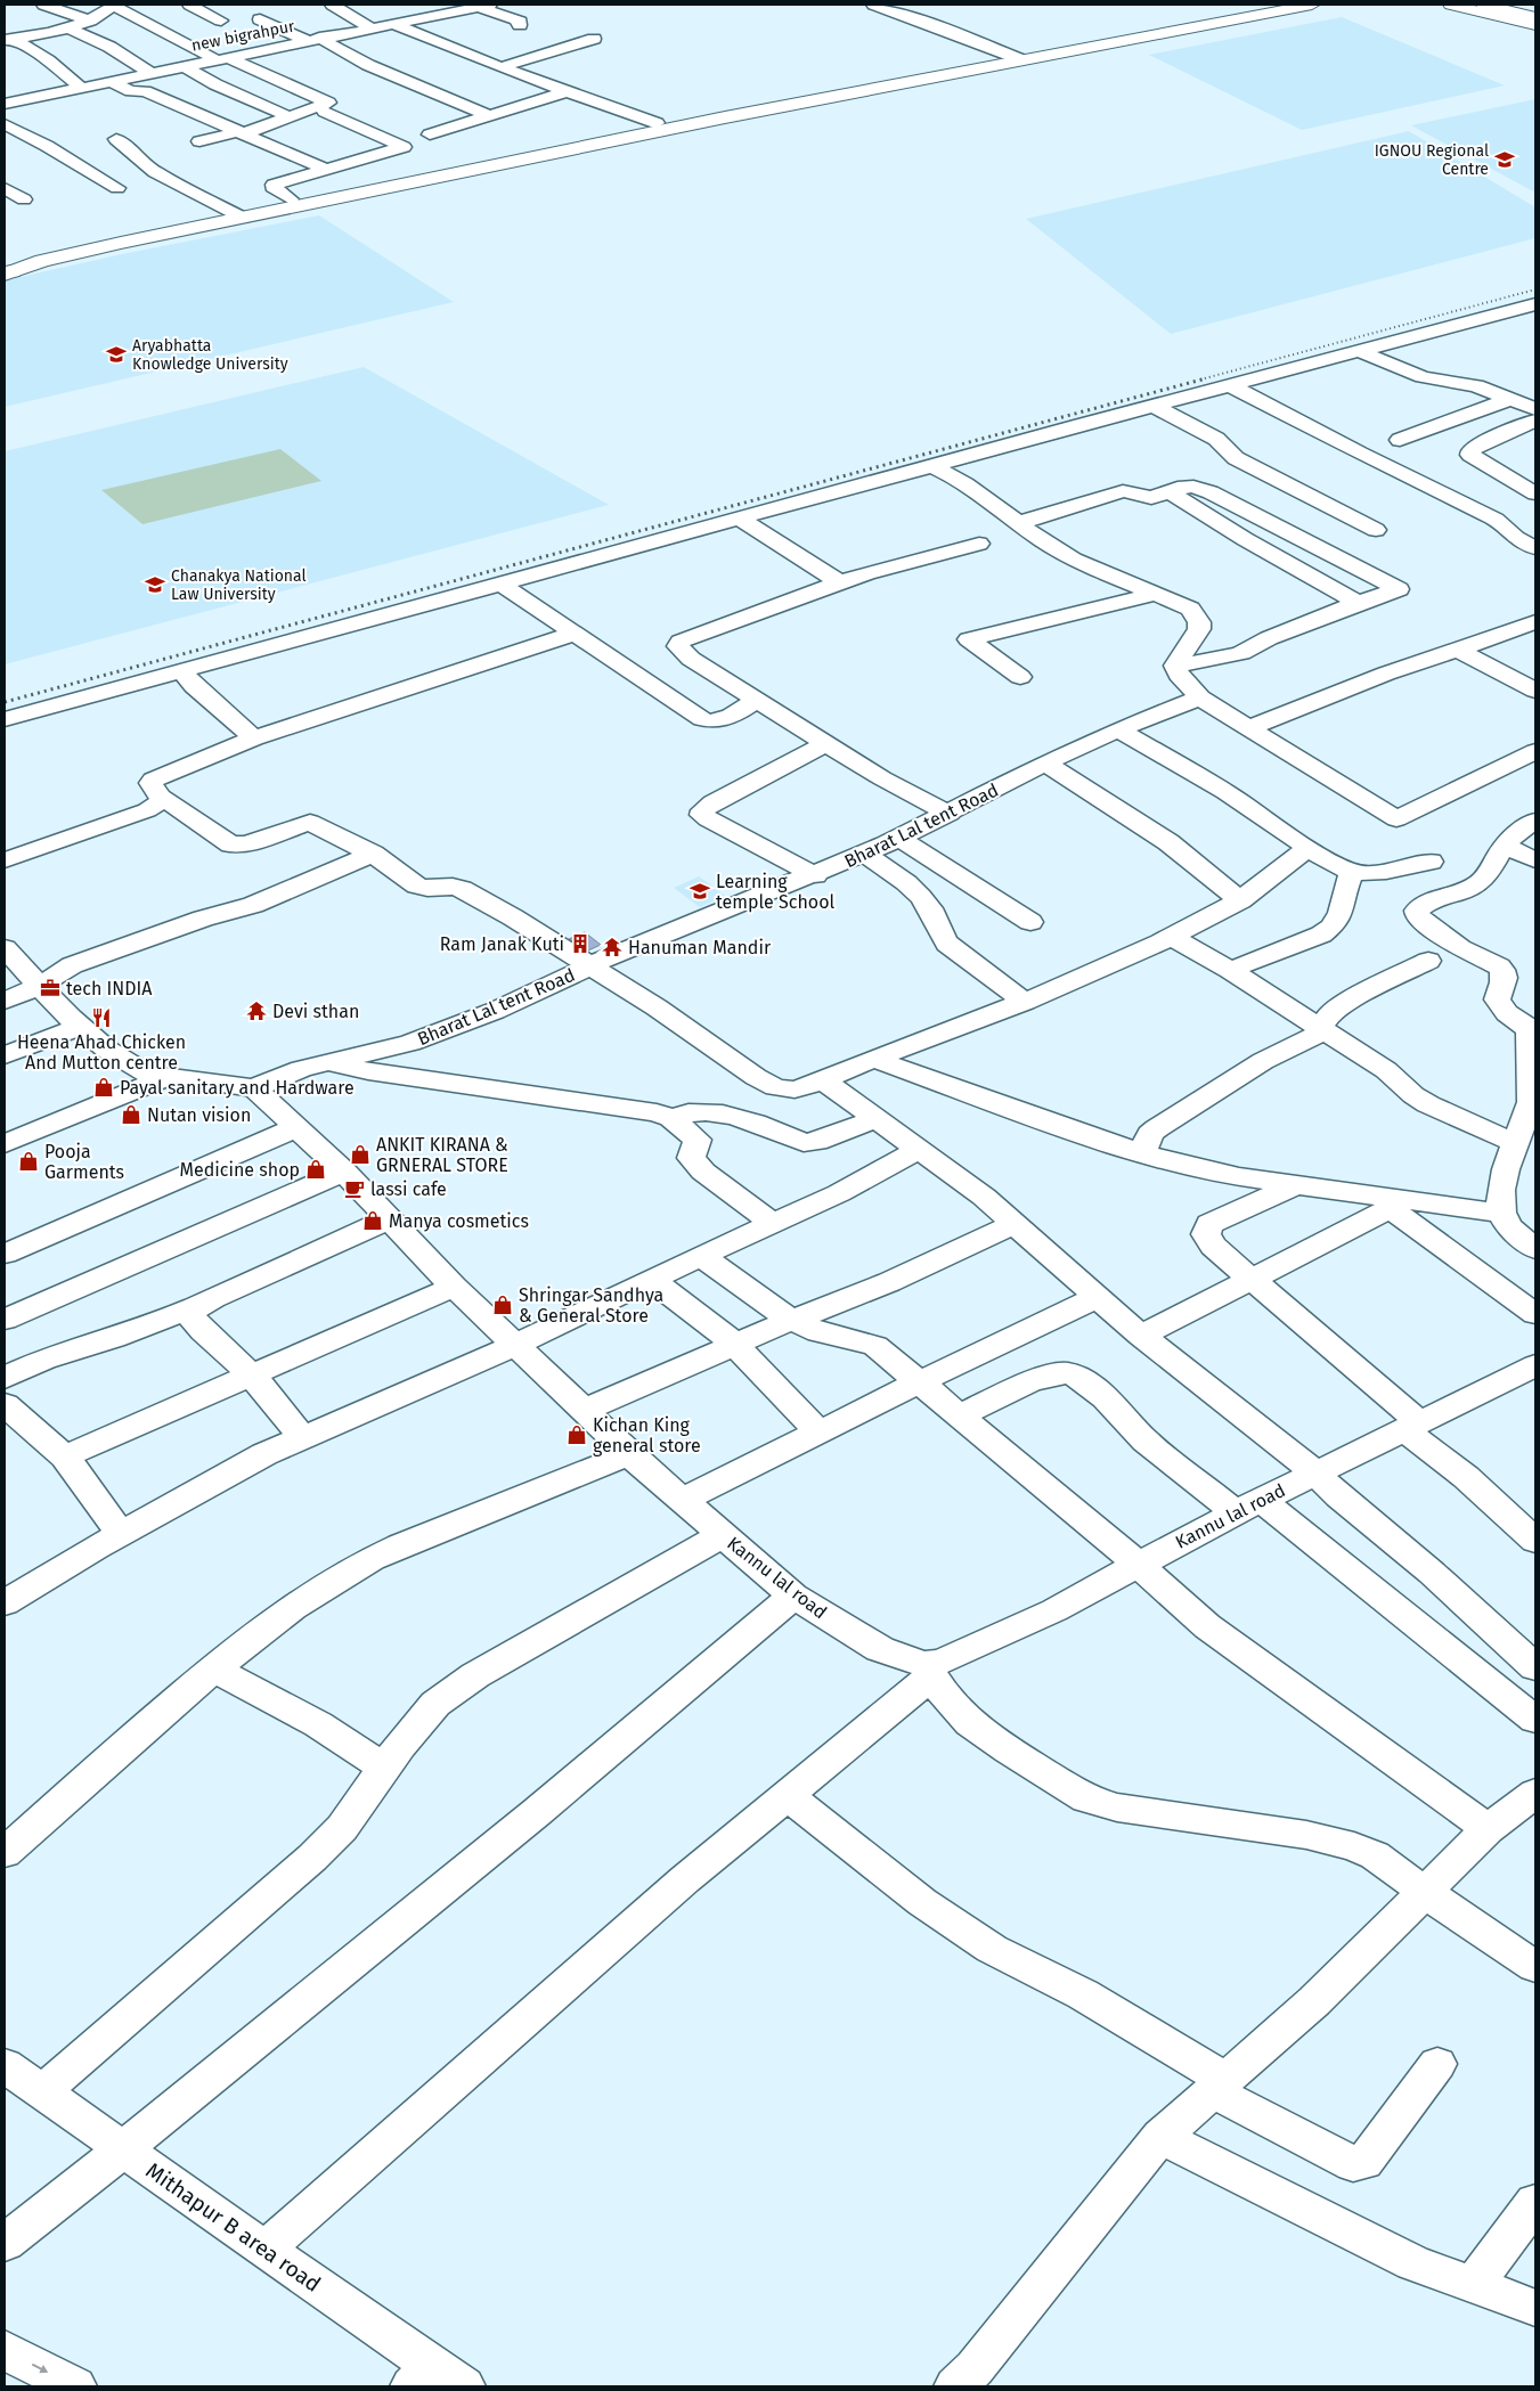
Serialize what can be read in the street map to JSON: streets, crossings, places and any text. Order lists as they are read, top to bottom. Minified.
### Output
{"streets":{"street":["new bigrahpur","Bharat Lal tent Road","Kannu lal road","Mithapur B area road"]},"crossings":[["Bharat Lal tent Road","Kannu lal road"]],"places":{"school or university":["IGNOU Regional Centre","Aryabhatta Knowledge University","Chanakya National Law University","Learning temple School"],"building":["Ram Janak Kuti"],"temple":["Hanuman Mandir","Devi sthan"],"office":["tech INDIA"],"restaurant":["Heena Ahad Chicken And Mutton centre"],"shop":["Payal sanitary and Hardware","Nutan vision","ANKIT KIRANA & GRNERAL STORE","Pooja Garments","Medicine shop","Manya cosmetics","Shringar Sandhya & General Store","Kichan King general store"],"cafe":["lassi cafe"]}}
